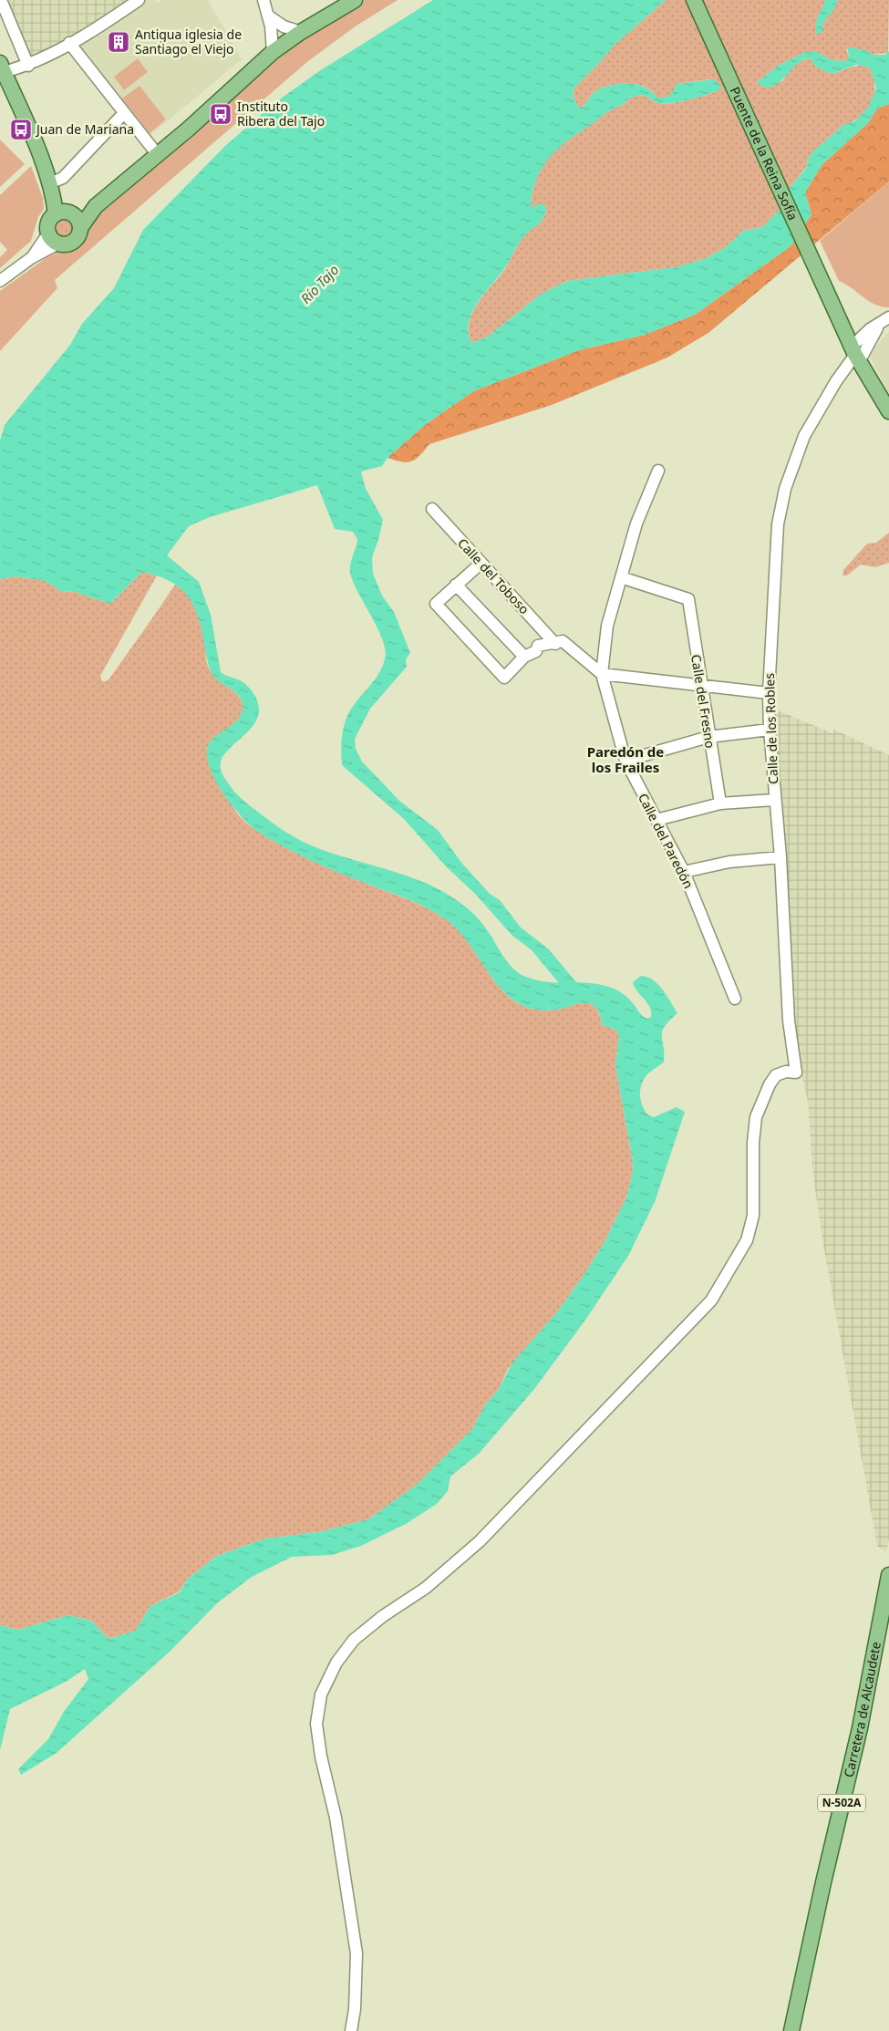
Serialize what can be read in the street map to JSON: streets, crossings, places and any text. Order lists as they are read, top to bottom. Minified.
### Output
{"streets":{"main road":["Puente de la Reina Sofía","Carretera de Alcaudete","N-502A"],"street":["Calle del Toboso","Calle del Fresno","Calle de los Robles","Calle del Paredón"]},"crossings":[["Puente de la Reina Sofía","Calle de los Robles"],["Calle del Fresno","Calle del Paredón"]],"districts":["Paredón de los Frailes"],"water":["Río Tajo"],"places":{"building":["Antigua iglesia de Santiago el Viejo"],"bus stop":["Instituto Ribera del Tajo","Juan de Mariana"]}}
